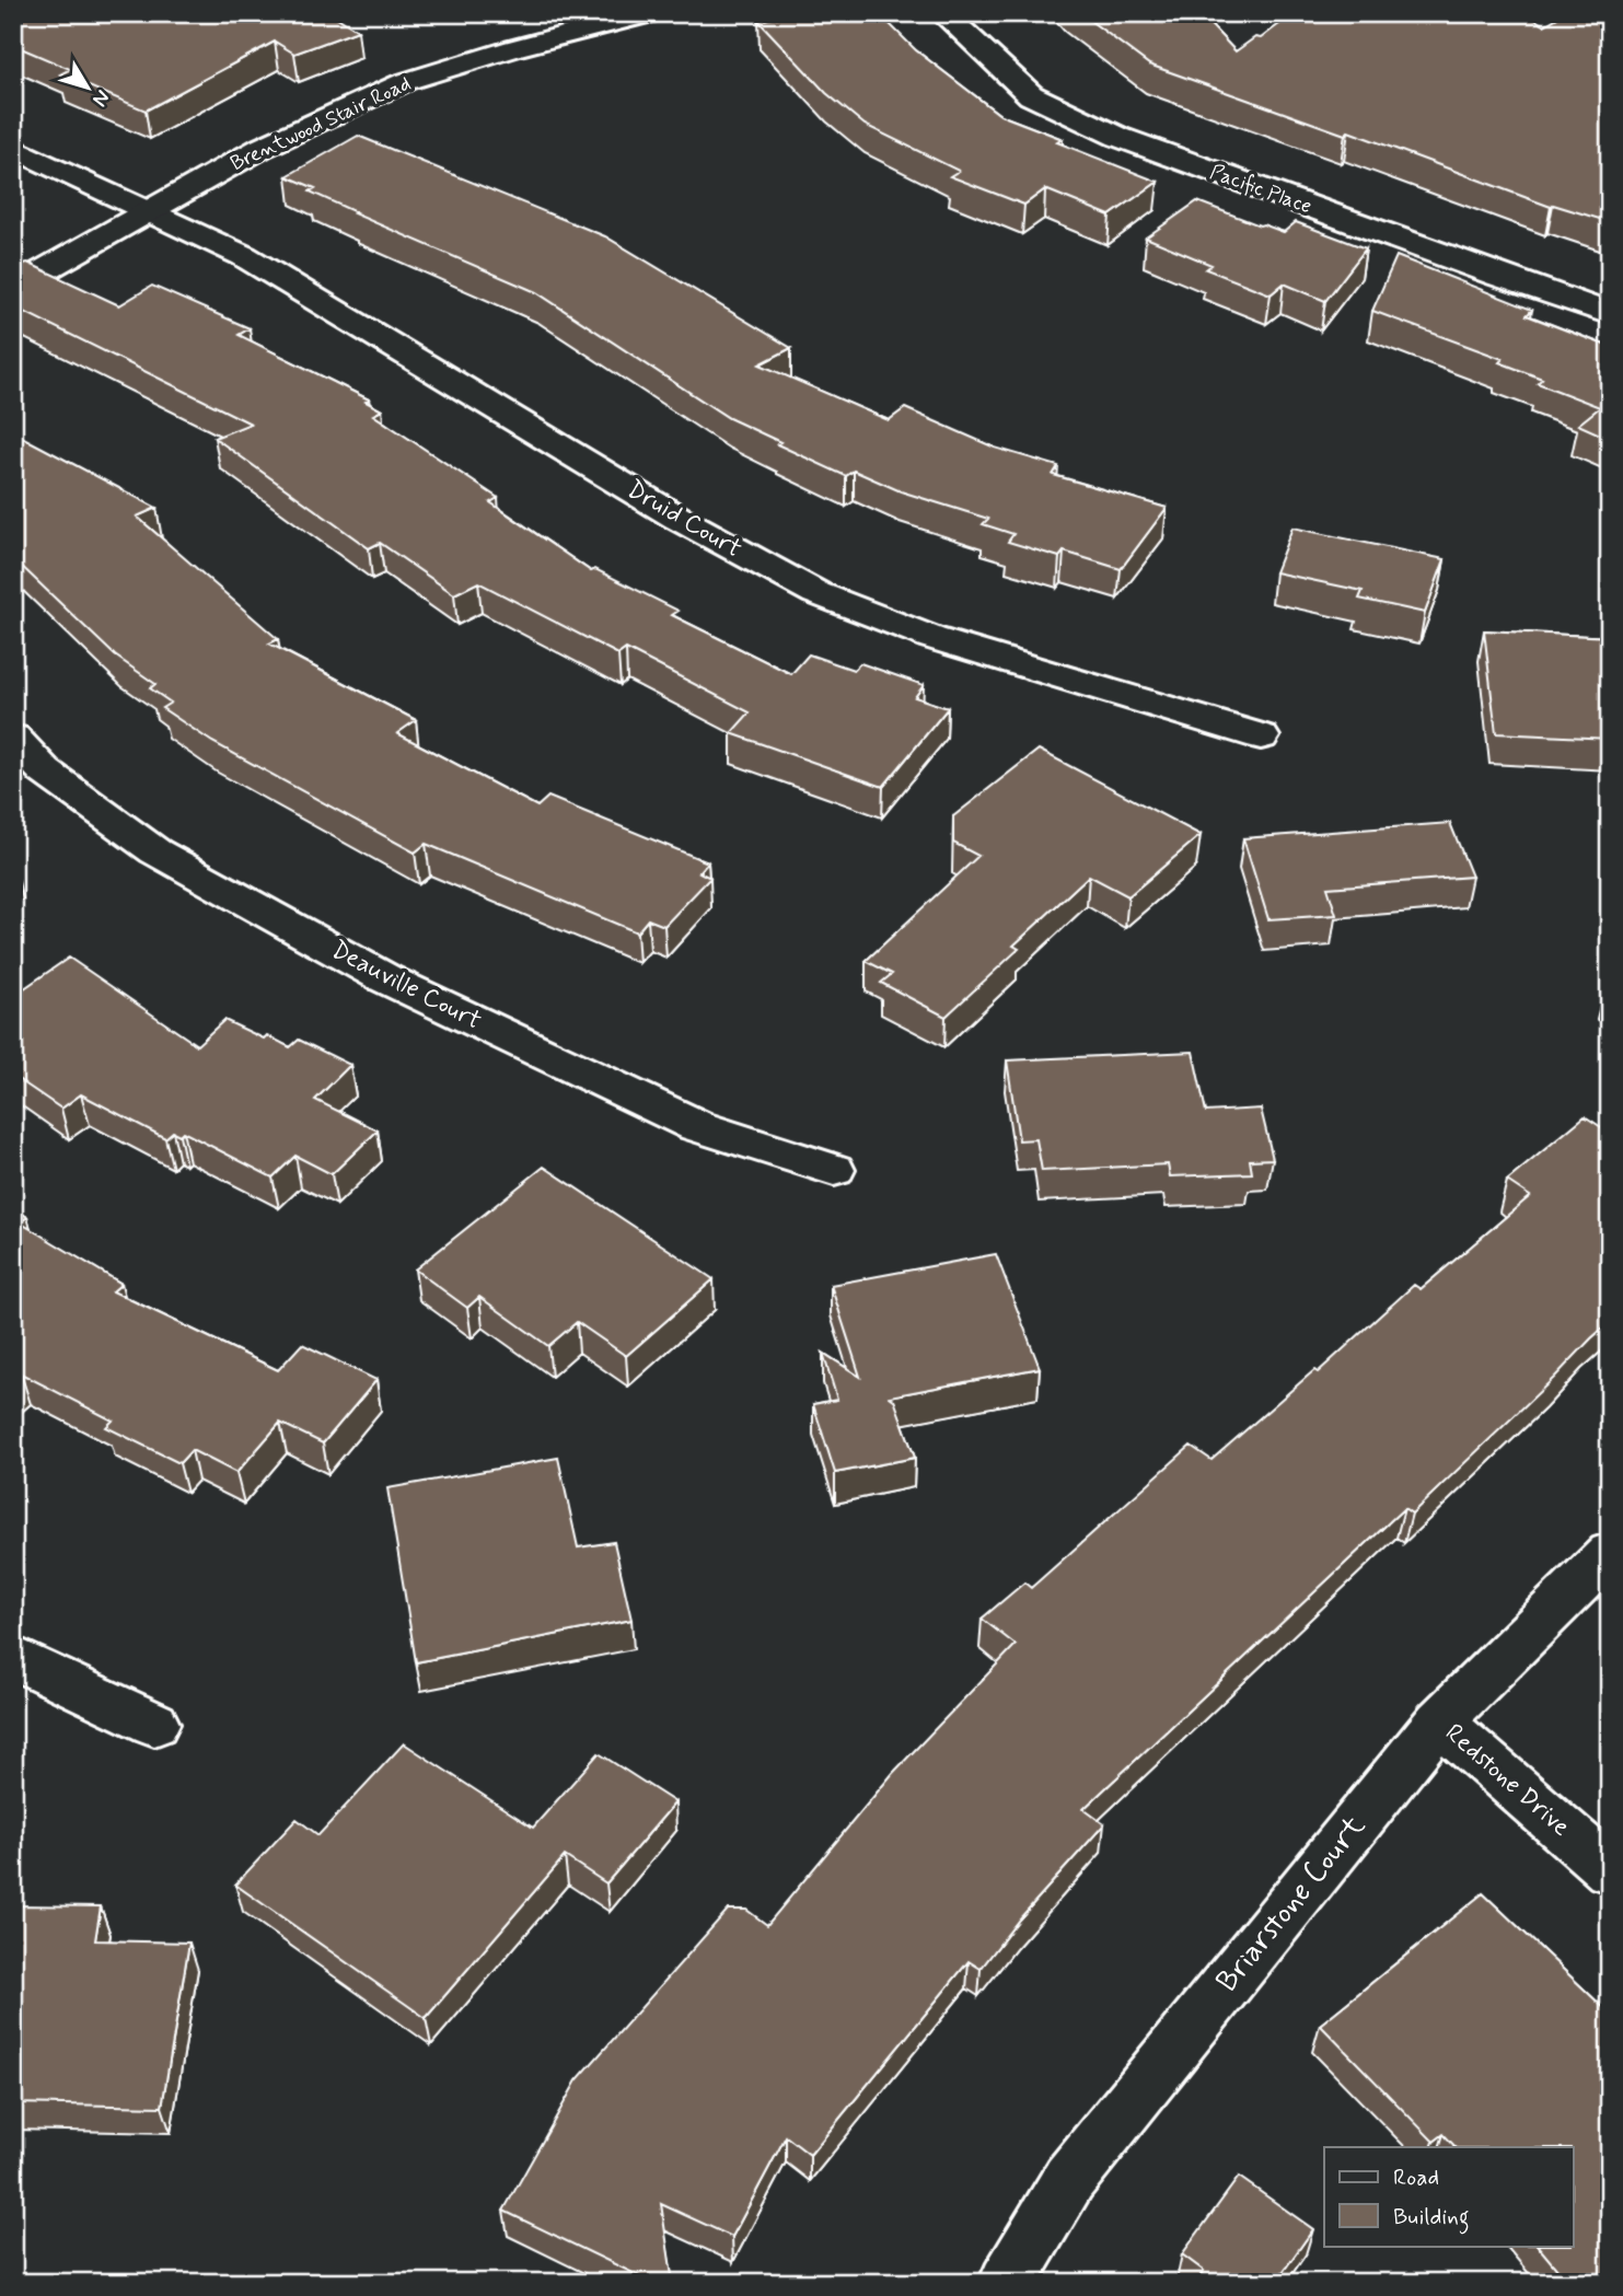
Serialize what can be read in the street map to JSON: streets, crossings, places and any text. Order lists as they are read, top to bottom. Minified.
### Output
{"streets":{"street":["Brentwood Stair Road","Pacific Place","Druid Court","Deauville Court","Redstone Drive","Briarstone Court"]},"crossings":[["Brentwood Stair Road","Druid Court"],["Redstone Drive","Briarstone Court"]],"legend":["Road","Building"],"north":"bottom right"}
